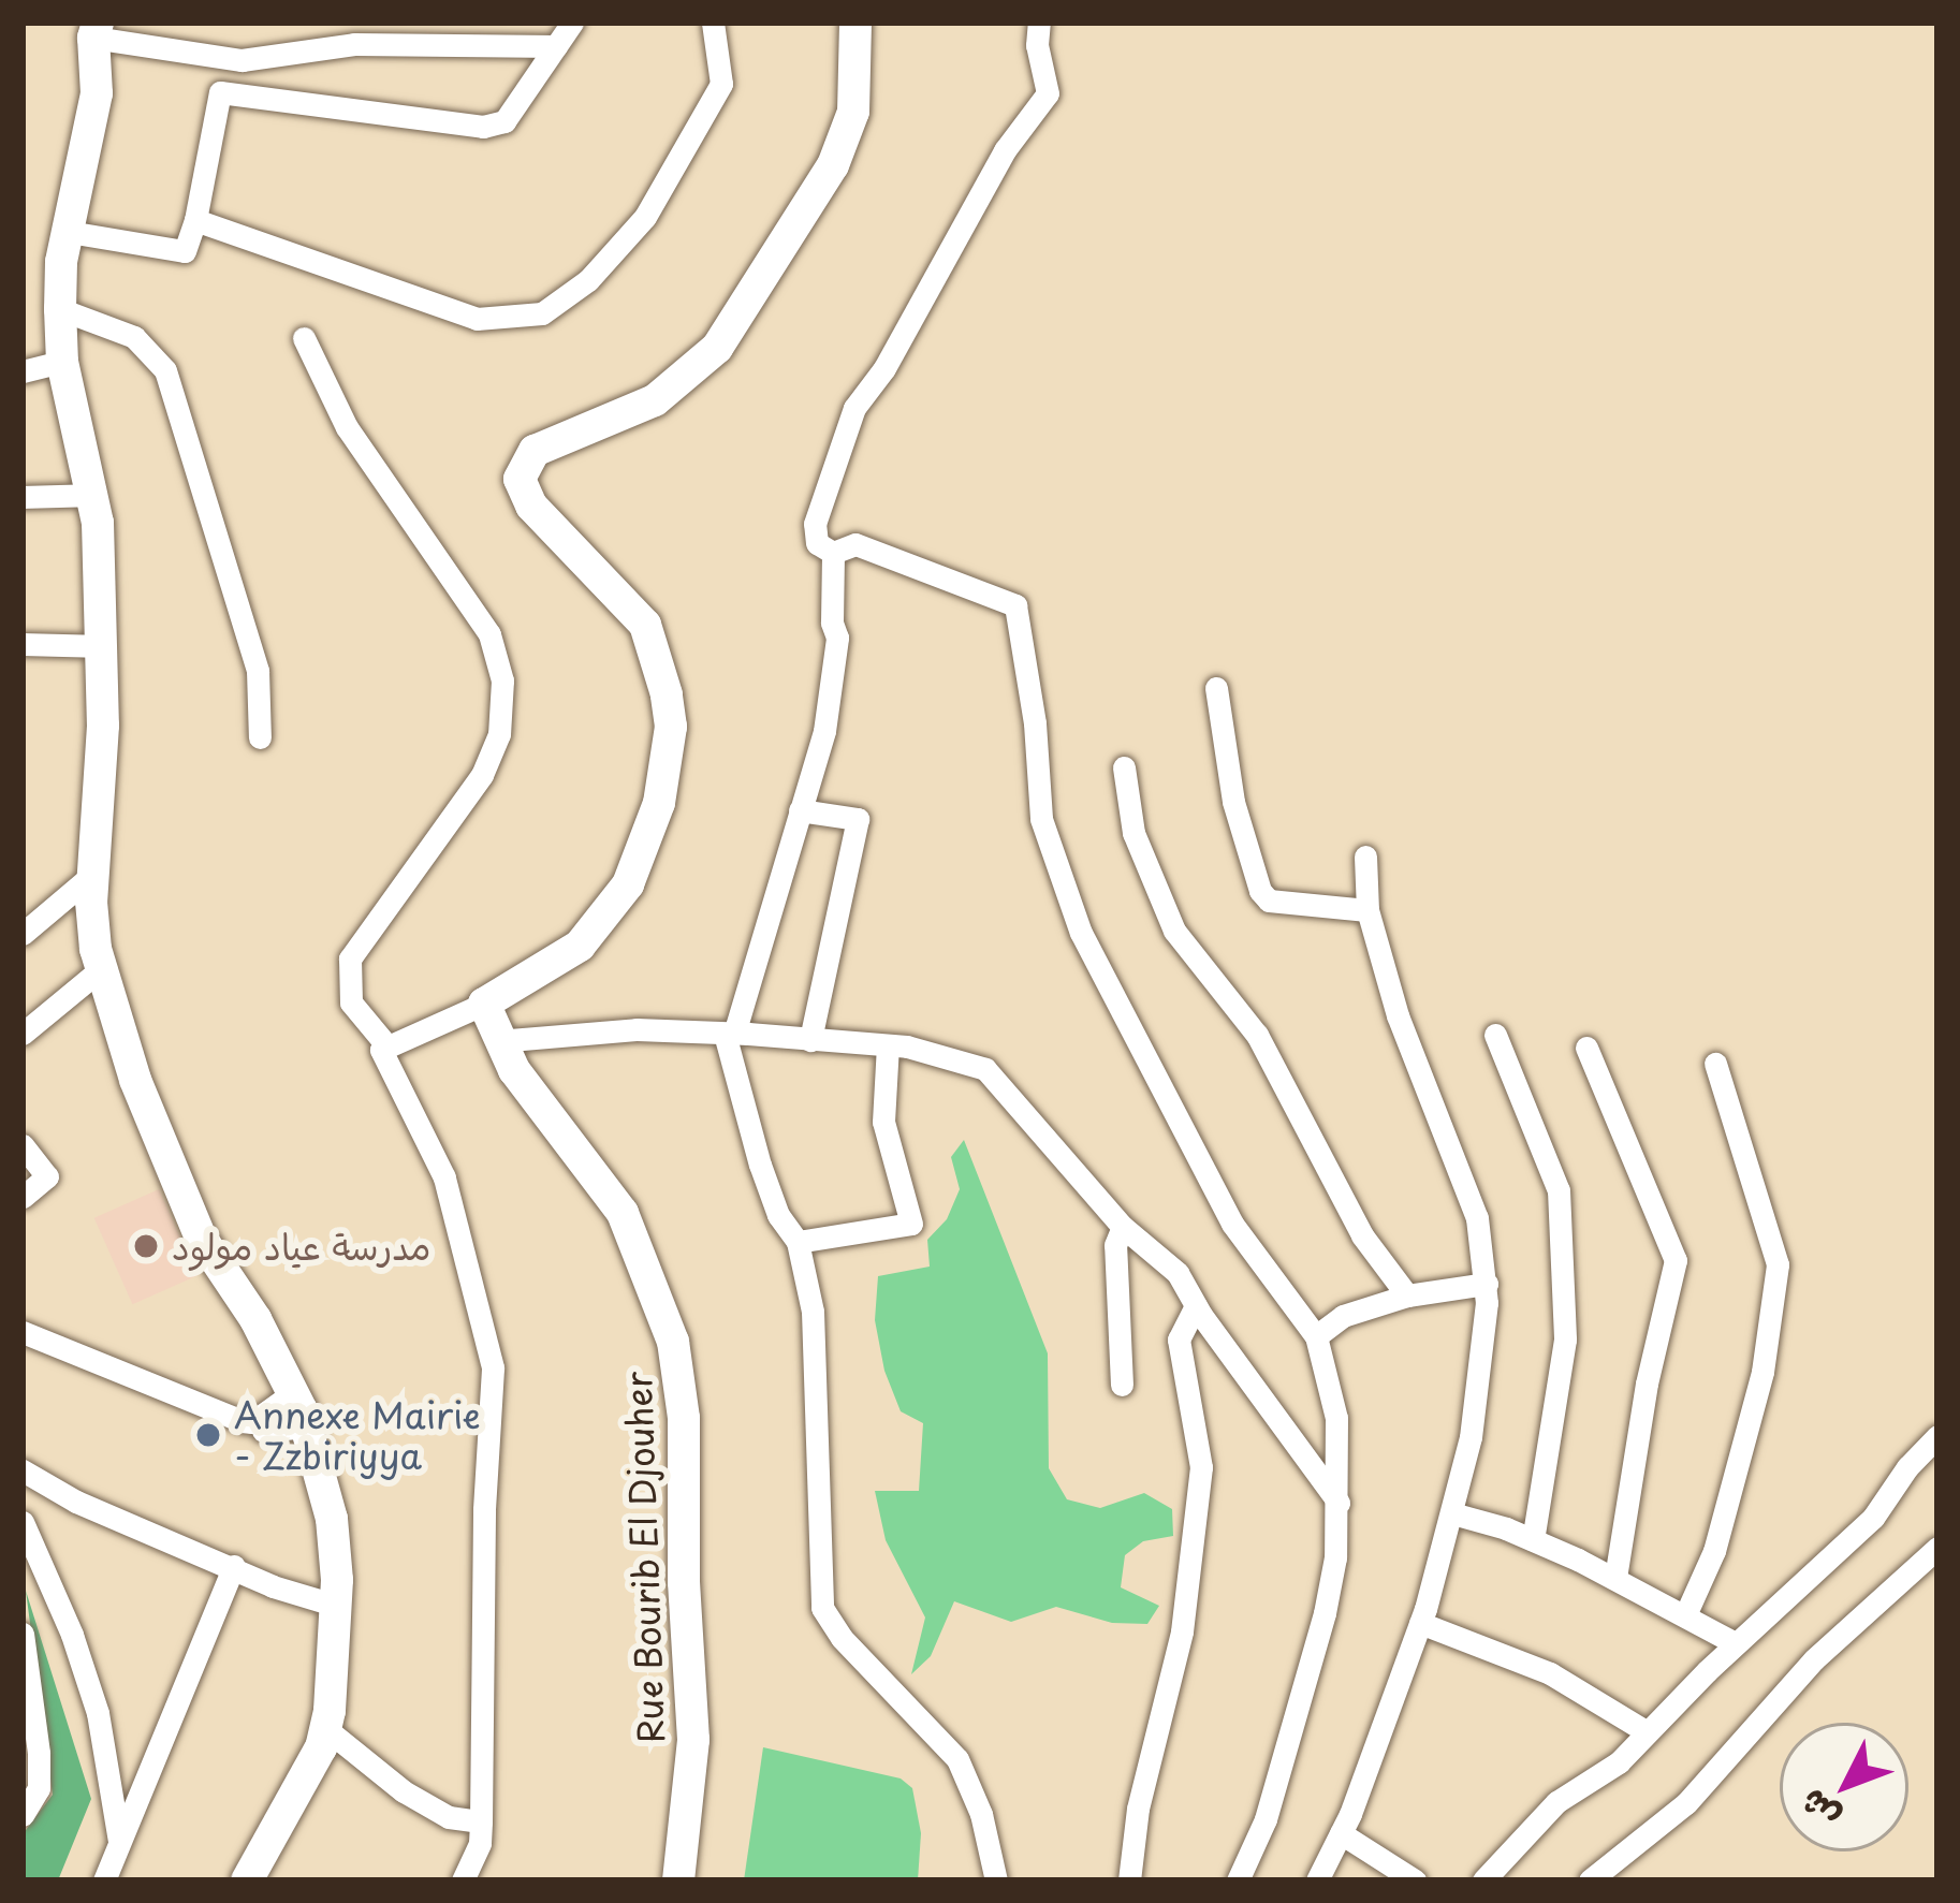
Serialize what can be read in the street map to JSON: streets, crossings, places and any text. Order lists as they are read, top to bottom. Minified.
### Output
{"streets":{"main road":["Rue Bourib El Djouher"]},"places":["مدرسة عياد مولود","Annexe Mairie - Zzbiriyya"],"north":"bottom left"}
